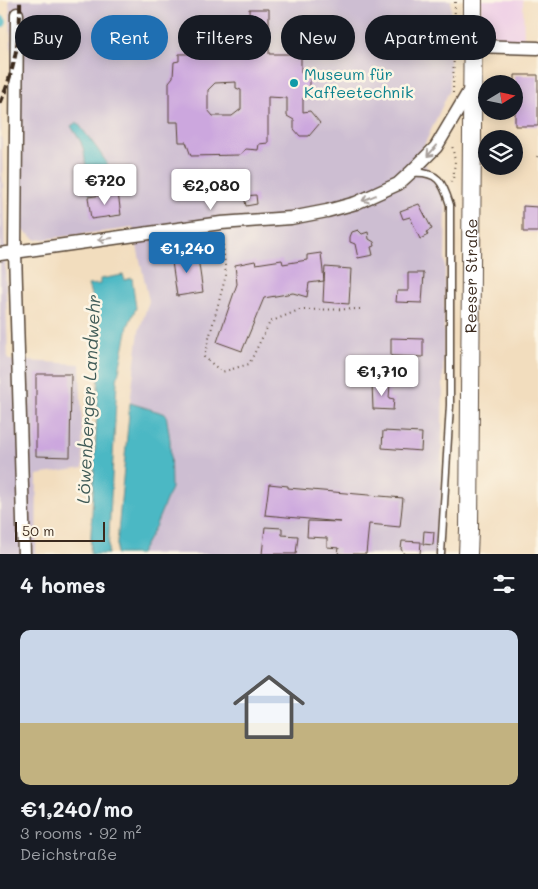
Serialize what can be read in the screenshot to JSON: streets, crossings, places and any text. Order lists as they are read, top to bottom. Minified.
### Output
{"streets":{"main road":["Reeser Straße"]},"water":["Löwenberger Landwehr"],"places":["Museum für Kaffeetechnik"],"scale_bar":"50 m","north":"right","page":{"chip":["Buy","Rent","Filters","New","Apartment"],"price":["€720","€2,080","€1,240","€1,710"],"scale":"50 m","heading":"4 homes","list":[{"name":"€1,240/mo","note":"3 rooms · 92 m² · Deichstraße"}]}}
